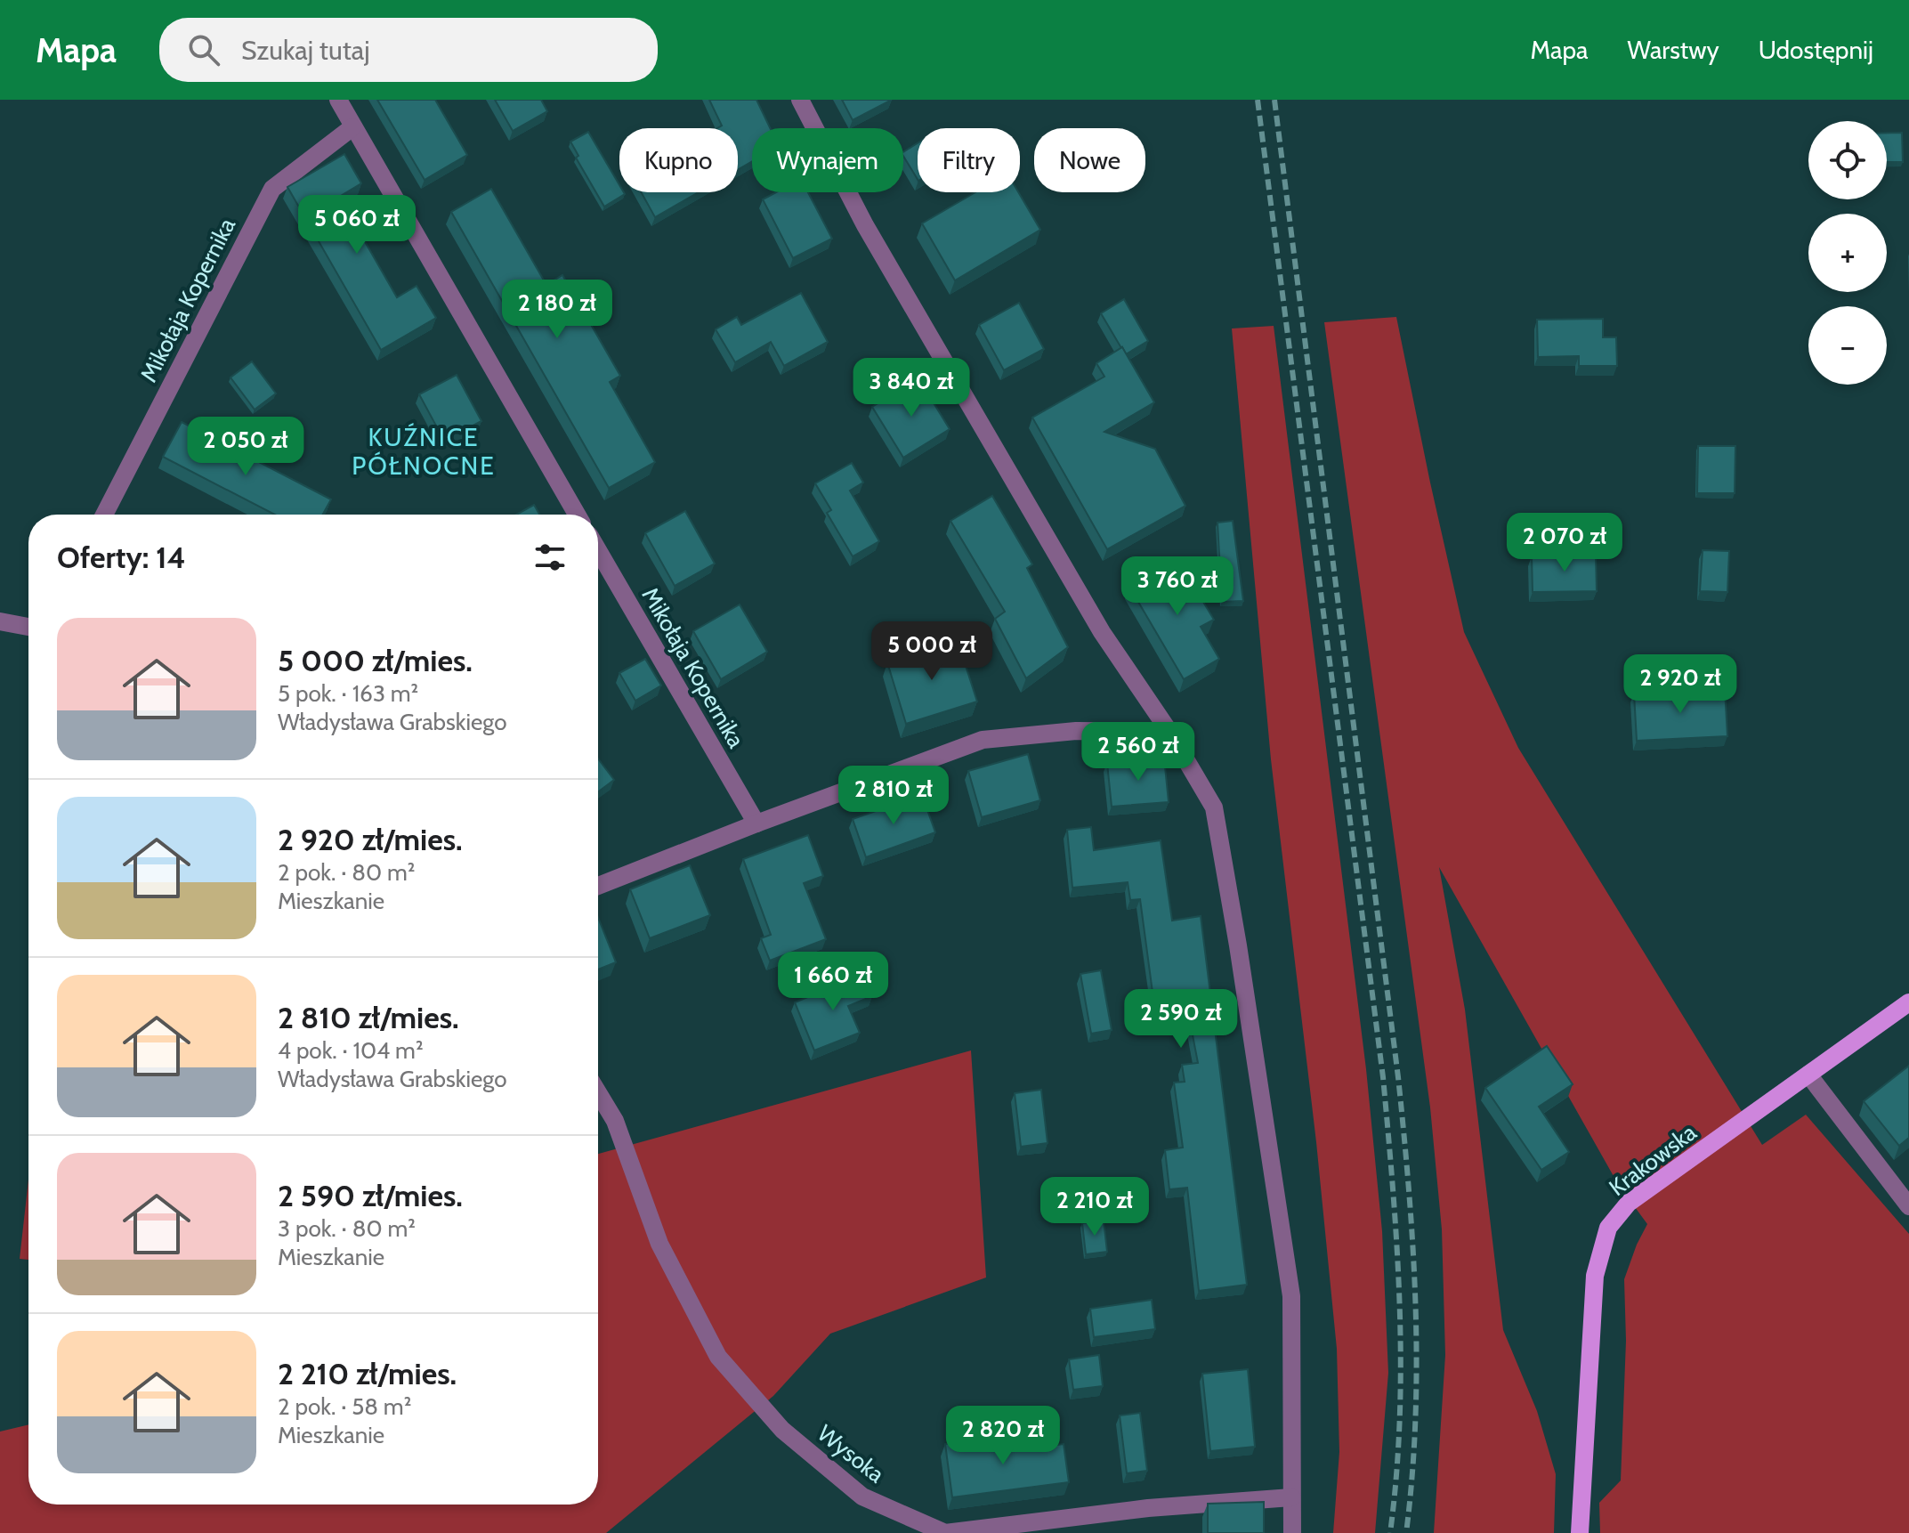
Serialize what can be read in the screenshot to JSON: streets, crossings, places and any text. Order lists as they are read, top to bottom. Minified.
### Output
{"streets":{"main road":["Krakowska"],"street":["Mikołaja Kopernika","Wysoka"]},"districts":["KUŹNICE PÓŁNOCNE"],"page":{"header":"Mapa","search":"Szukaj tutaj","nav":["Mapa","Warstwy","Udostępnij"],"map_buttons":["+","−"],"chip":["Kupno","Wynajem","Filtry","Nowe"],"price":["5 060 zł","2 180 zł","3 840 zł","2 050 zł","2 070 zł","3 760 zł","5 000 zł","2 920 zł","2 560 zł","2 810 zł","1 660 zł","2 590 zł","2 210 zł","2 820 zł"],"heading":"Oferty: 14","list":[{"name":"5 000 zł/mies.","note":"5 pok. · 163 m² · Władysława Grabskiego"},{"name":"2 920 zł/mies.","note":"2 pok. · 80 m² · Mieszkanie"},{"name":"2 810 zł/mies.","note":"4 pok. · 104 m² · Władysława Grabskiego"},{"name":"2 590 zł/mies.","note":"3 pok. · 80 m² · Mieszkanie"},{"name":"2 210 zł/mies.","note":"2 pok. · 58 m² · Mieszkanie"}]}}
